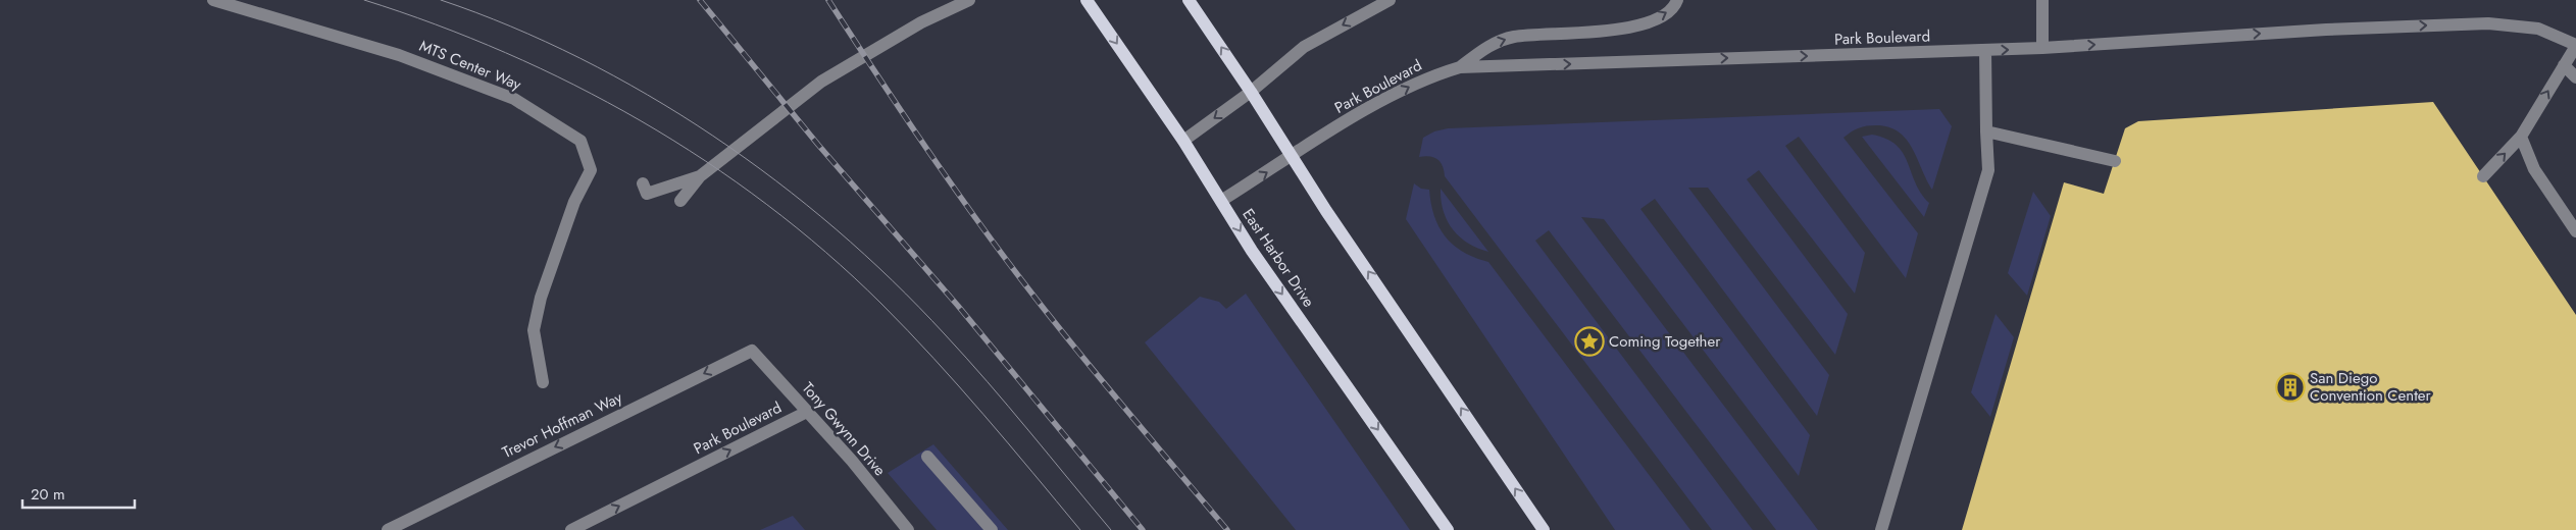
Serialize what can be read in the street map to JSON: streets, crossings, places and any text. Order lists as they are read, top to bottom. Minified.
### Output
{"streets":{"main road":["East Harbor Drive"],"street":["Park Boulevard","MTS Center Way","Trevor Hoffman Way","Tony Gwynn Drive"]},"crossings":[["Park Boulevard","East Harbor Drive"],["Park Boulevard","Tony Gwynn Drive"],["Trevor Hoffman Way","Tony Gwynn Drive"]],"one_way":["Trevor Hoffman Way"],"places":{"place":["Coming Together"],"building":["San Diego Convention Center"]},"scale_bar":"20 m"}
